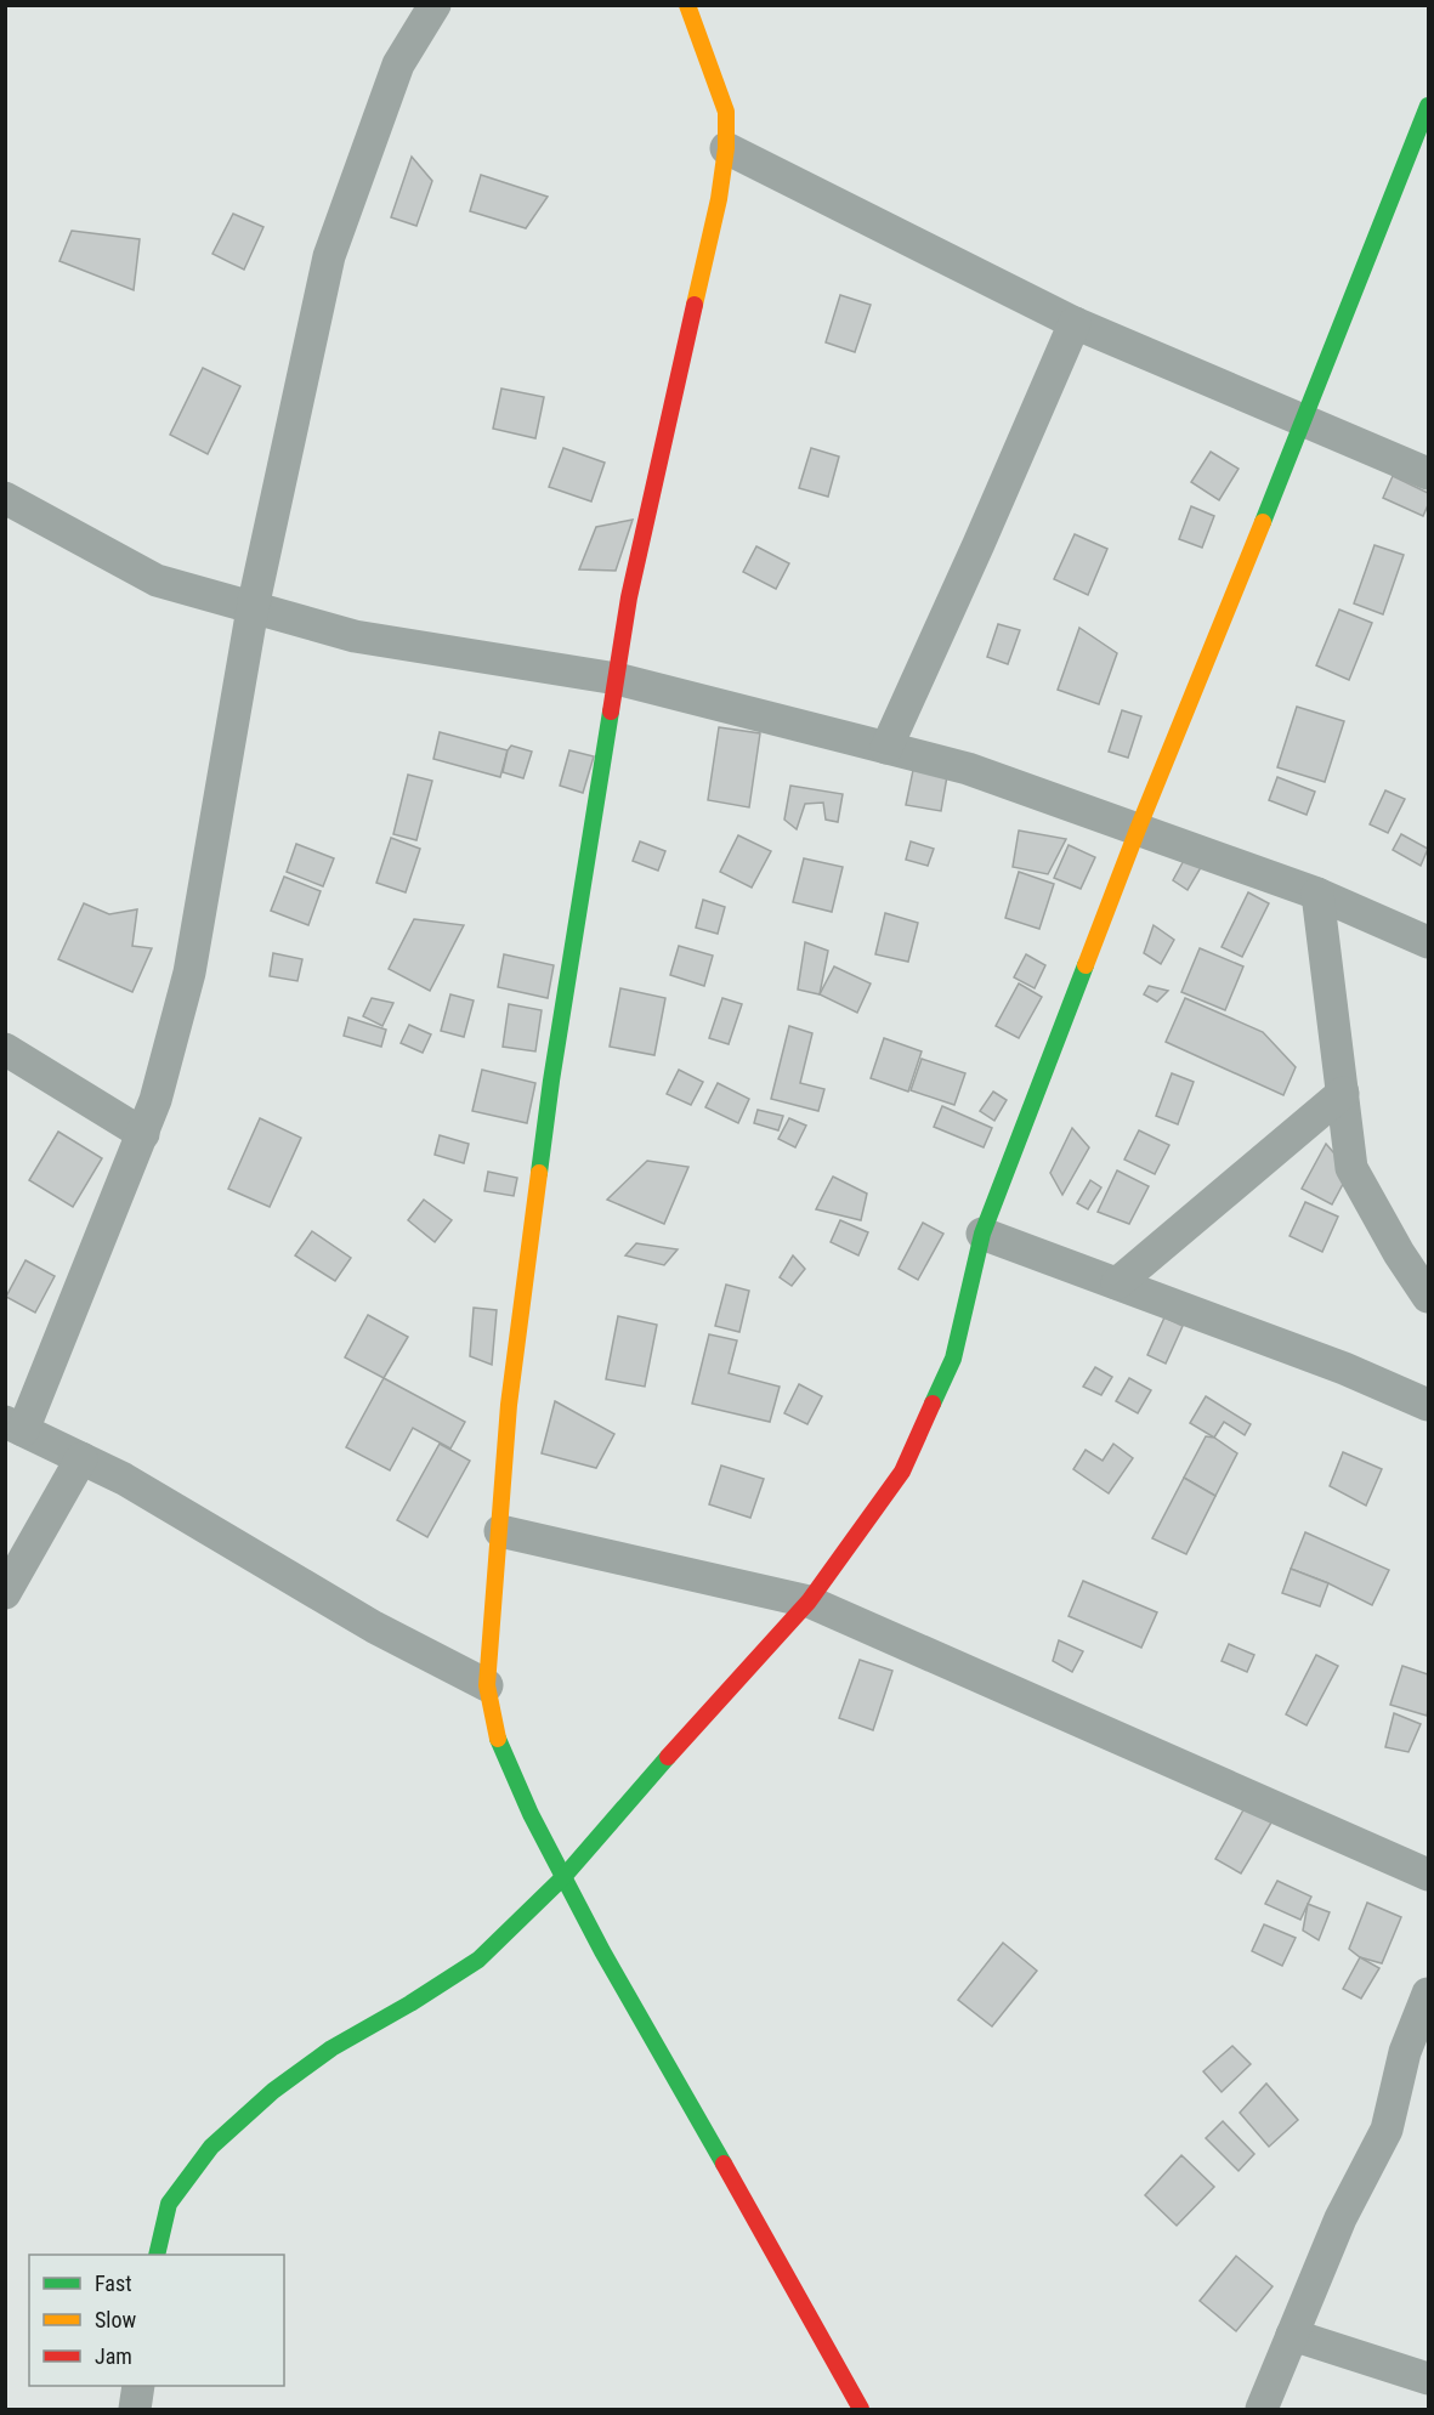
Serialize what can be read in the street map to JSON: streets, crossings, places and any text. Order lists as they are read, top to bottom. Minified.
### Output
{"legend":["Fast","Slow","Jam"]}
